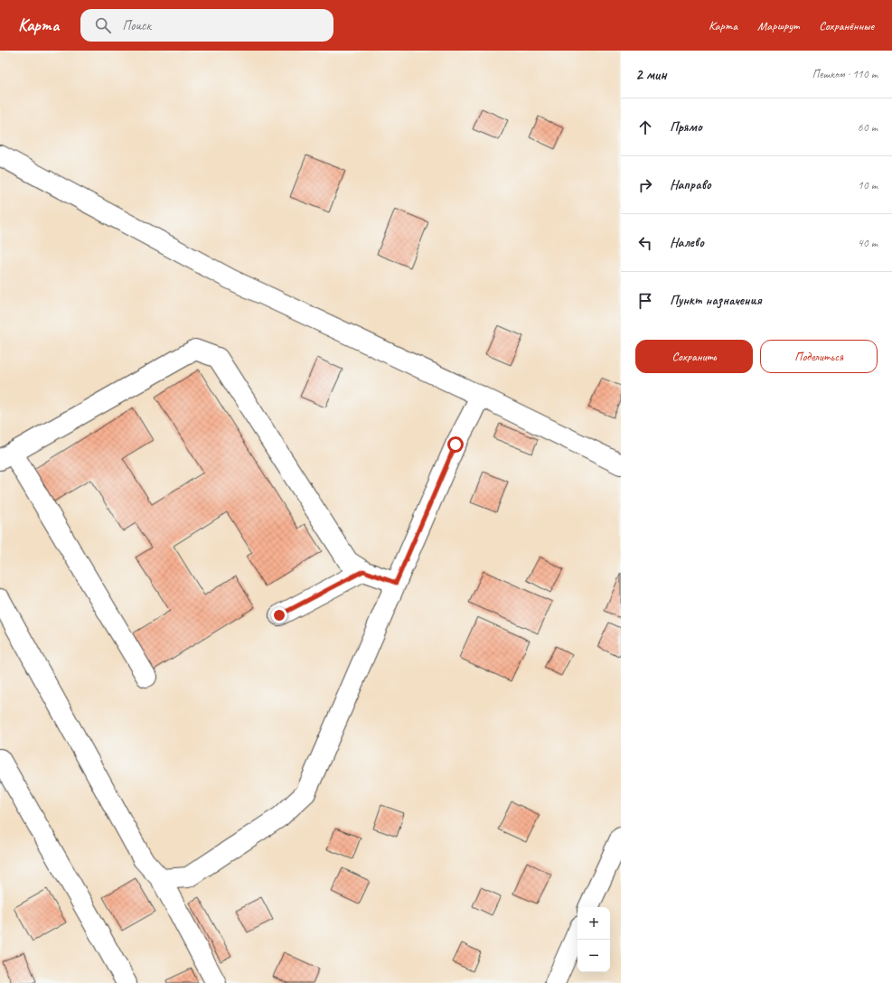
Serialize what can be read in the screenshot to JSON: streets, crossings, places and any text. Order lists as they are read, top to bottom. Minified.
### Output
{"page":{"header":"Карта","search":"Поиск","nav":["Карта","Маршрут","Сохранённые"],"heading":["2 мин","Пешком · 110 m"],"list":[["Прямо","60 m"],["Направо","10 m"],["Налево","40 m"],"Пункт назначения"],"buttons":["Сохранить","Поделиться"],"map_buttons":["+","−"]}}
